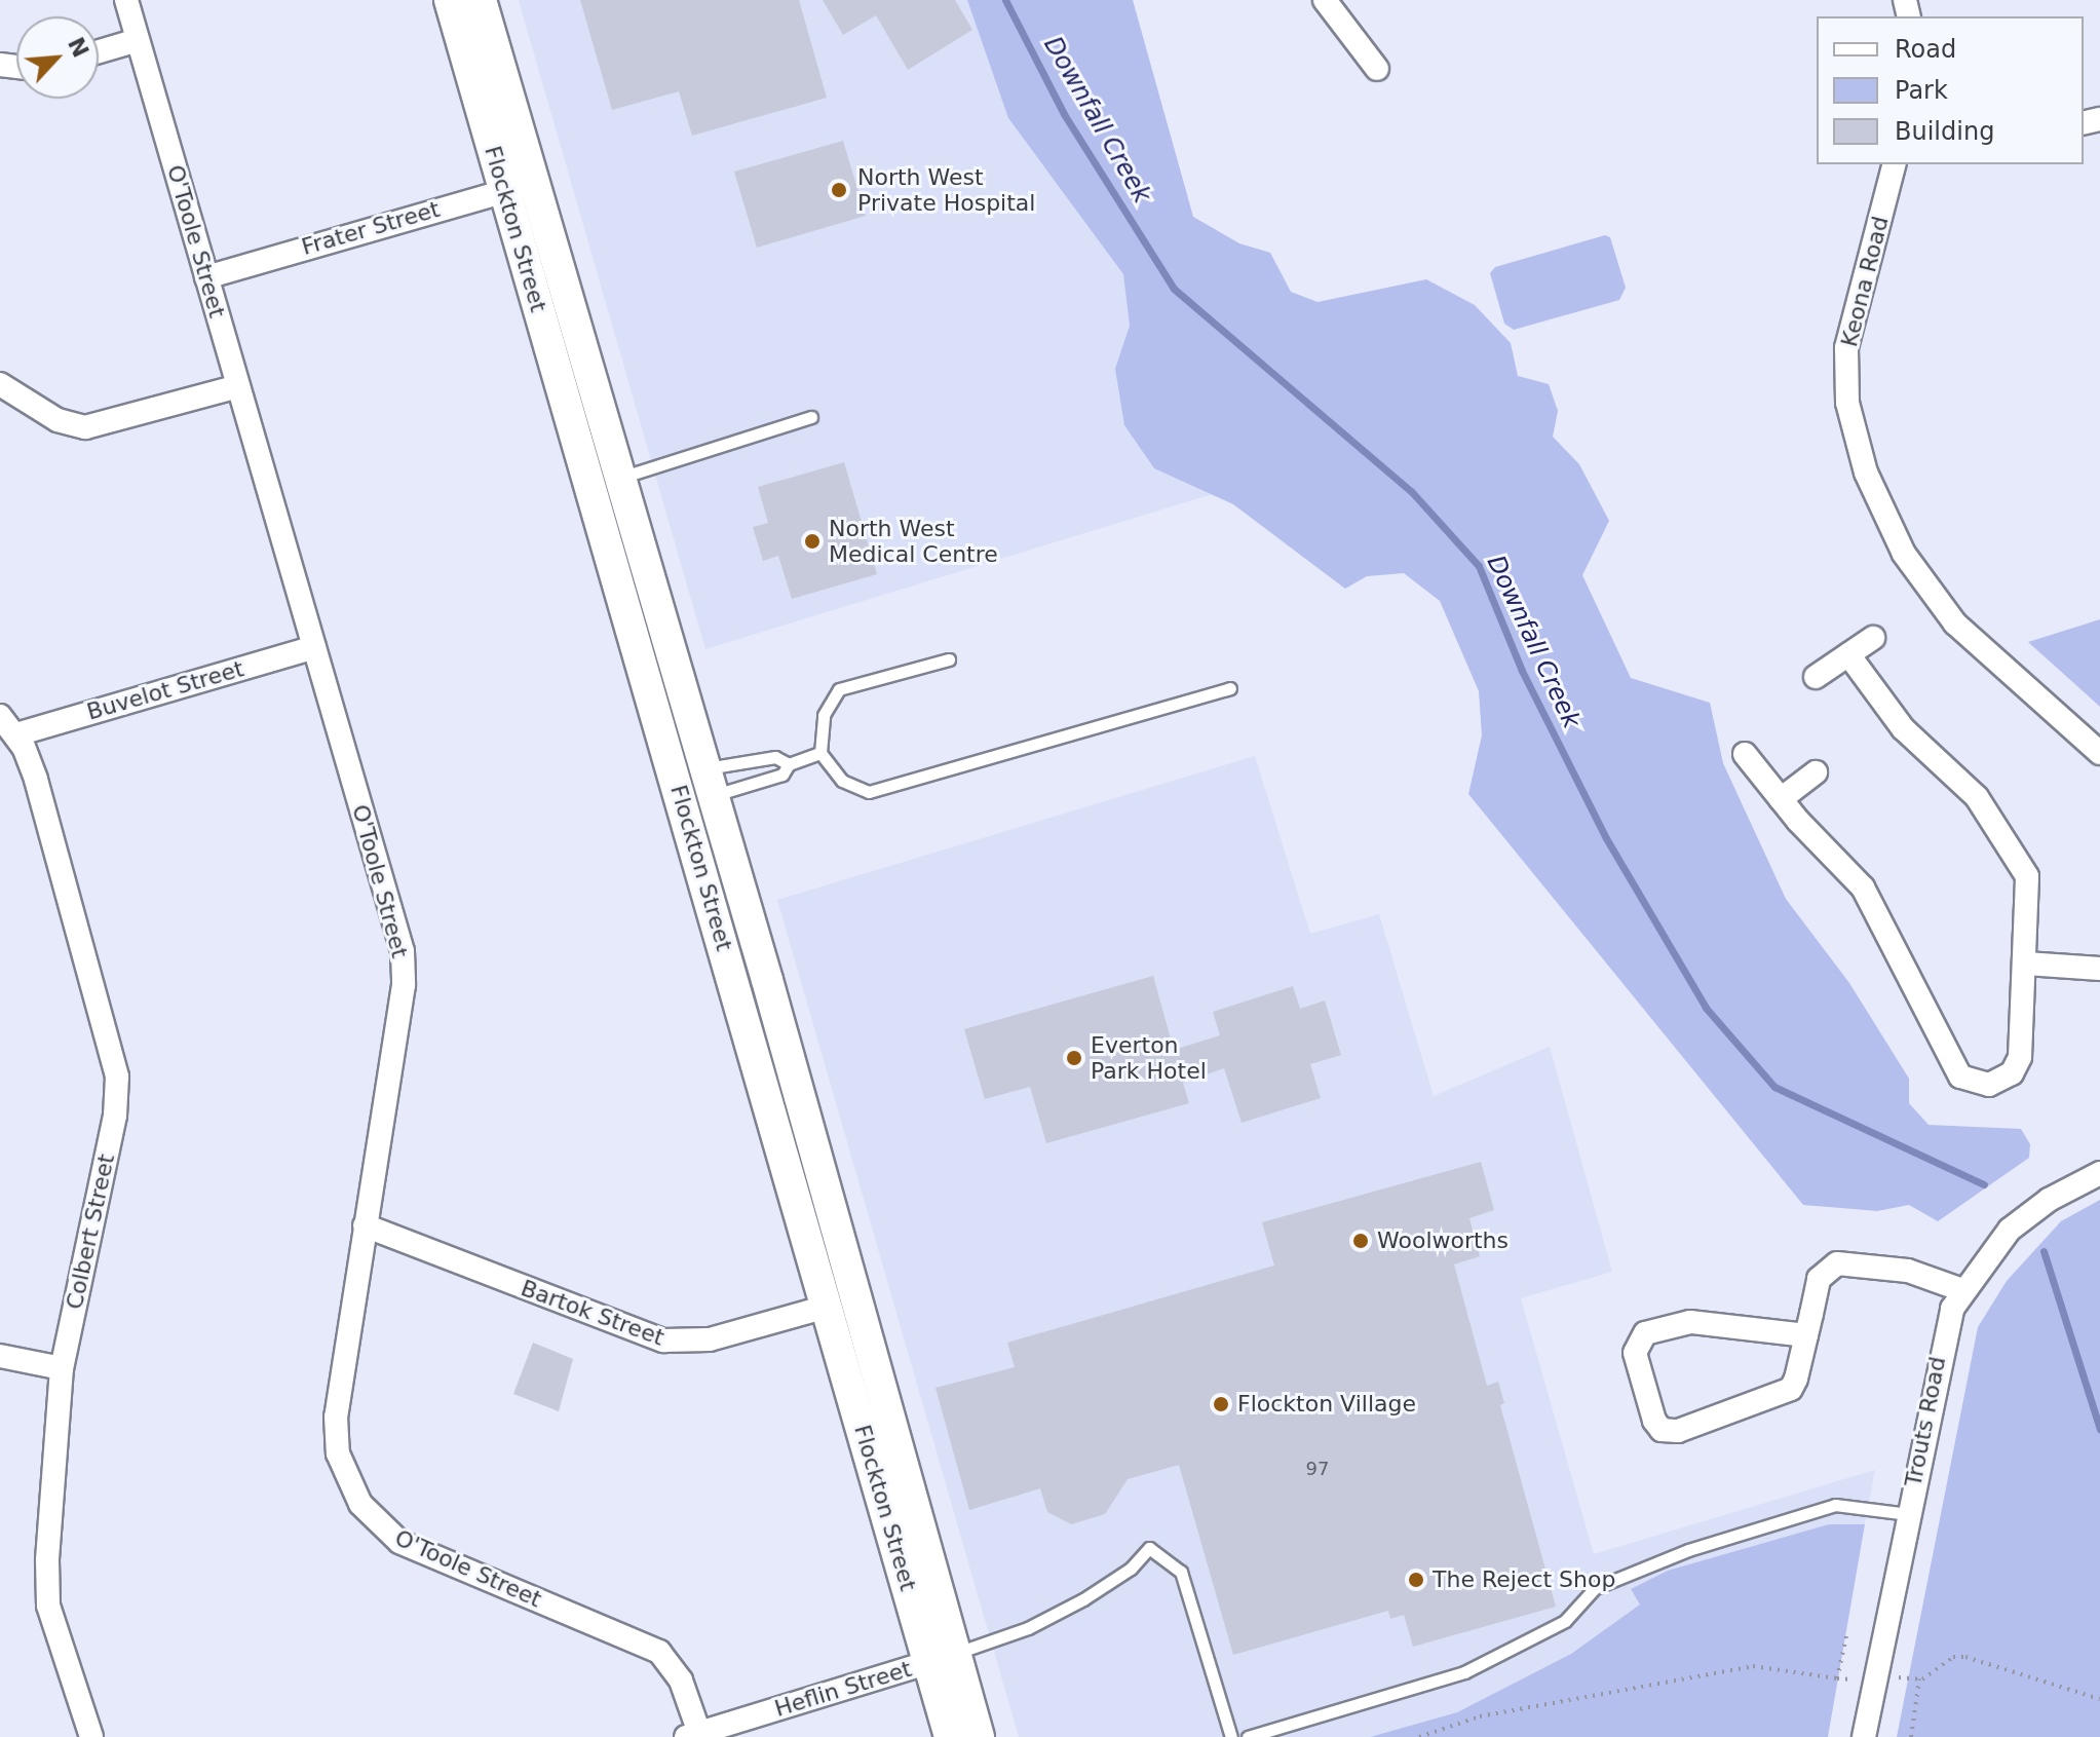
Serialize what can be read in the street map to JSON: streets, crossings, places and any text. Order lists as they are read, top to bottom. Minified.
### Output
{"streets":{"street":["Frater Street","Flockton Street","O'Toole Street","Keona Road","Buvelot Street","Colbert Street","Bartok Street","Trouts Road","Heflin Street"]},"crossings":[["Frater Street","Flockton Street"],["Frater Street","O'Toole Street"],["Flockton Street","Bartok Street"],["Flockton Street","Heflin Street"],["O'Toole Street","Buvelot Street"],["O'Toole Street","Bartok Street"],["O'Toole Street","Heflin Street"],["Buvelot Street","Colbert Street"]],"water":["Downfall Creek"],"places":["North West Private Hospital","North West Medical Centre","Everton Park Hotel","Woolworths","Flockton Village","The Reject Shop"],"house_numbers":["97"],"legend":["Road","Park","Building"],"north":"top right"}
